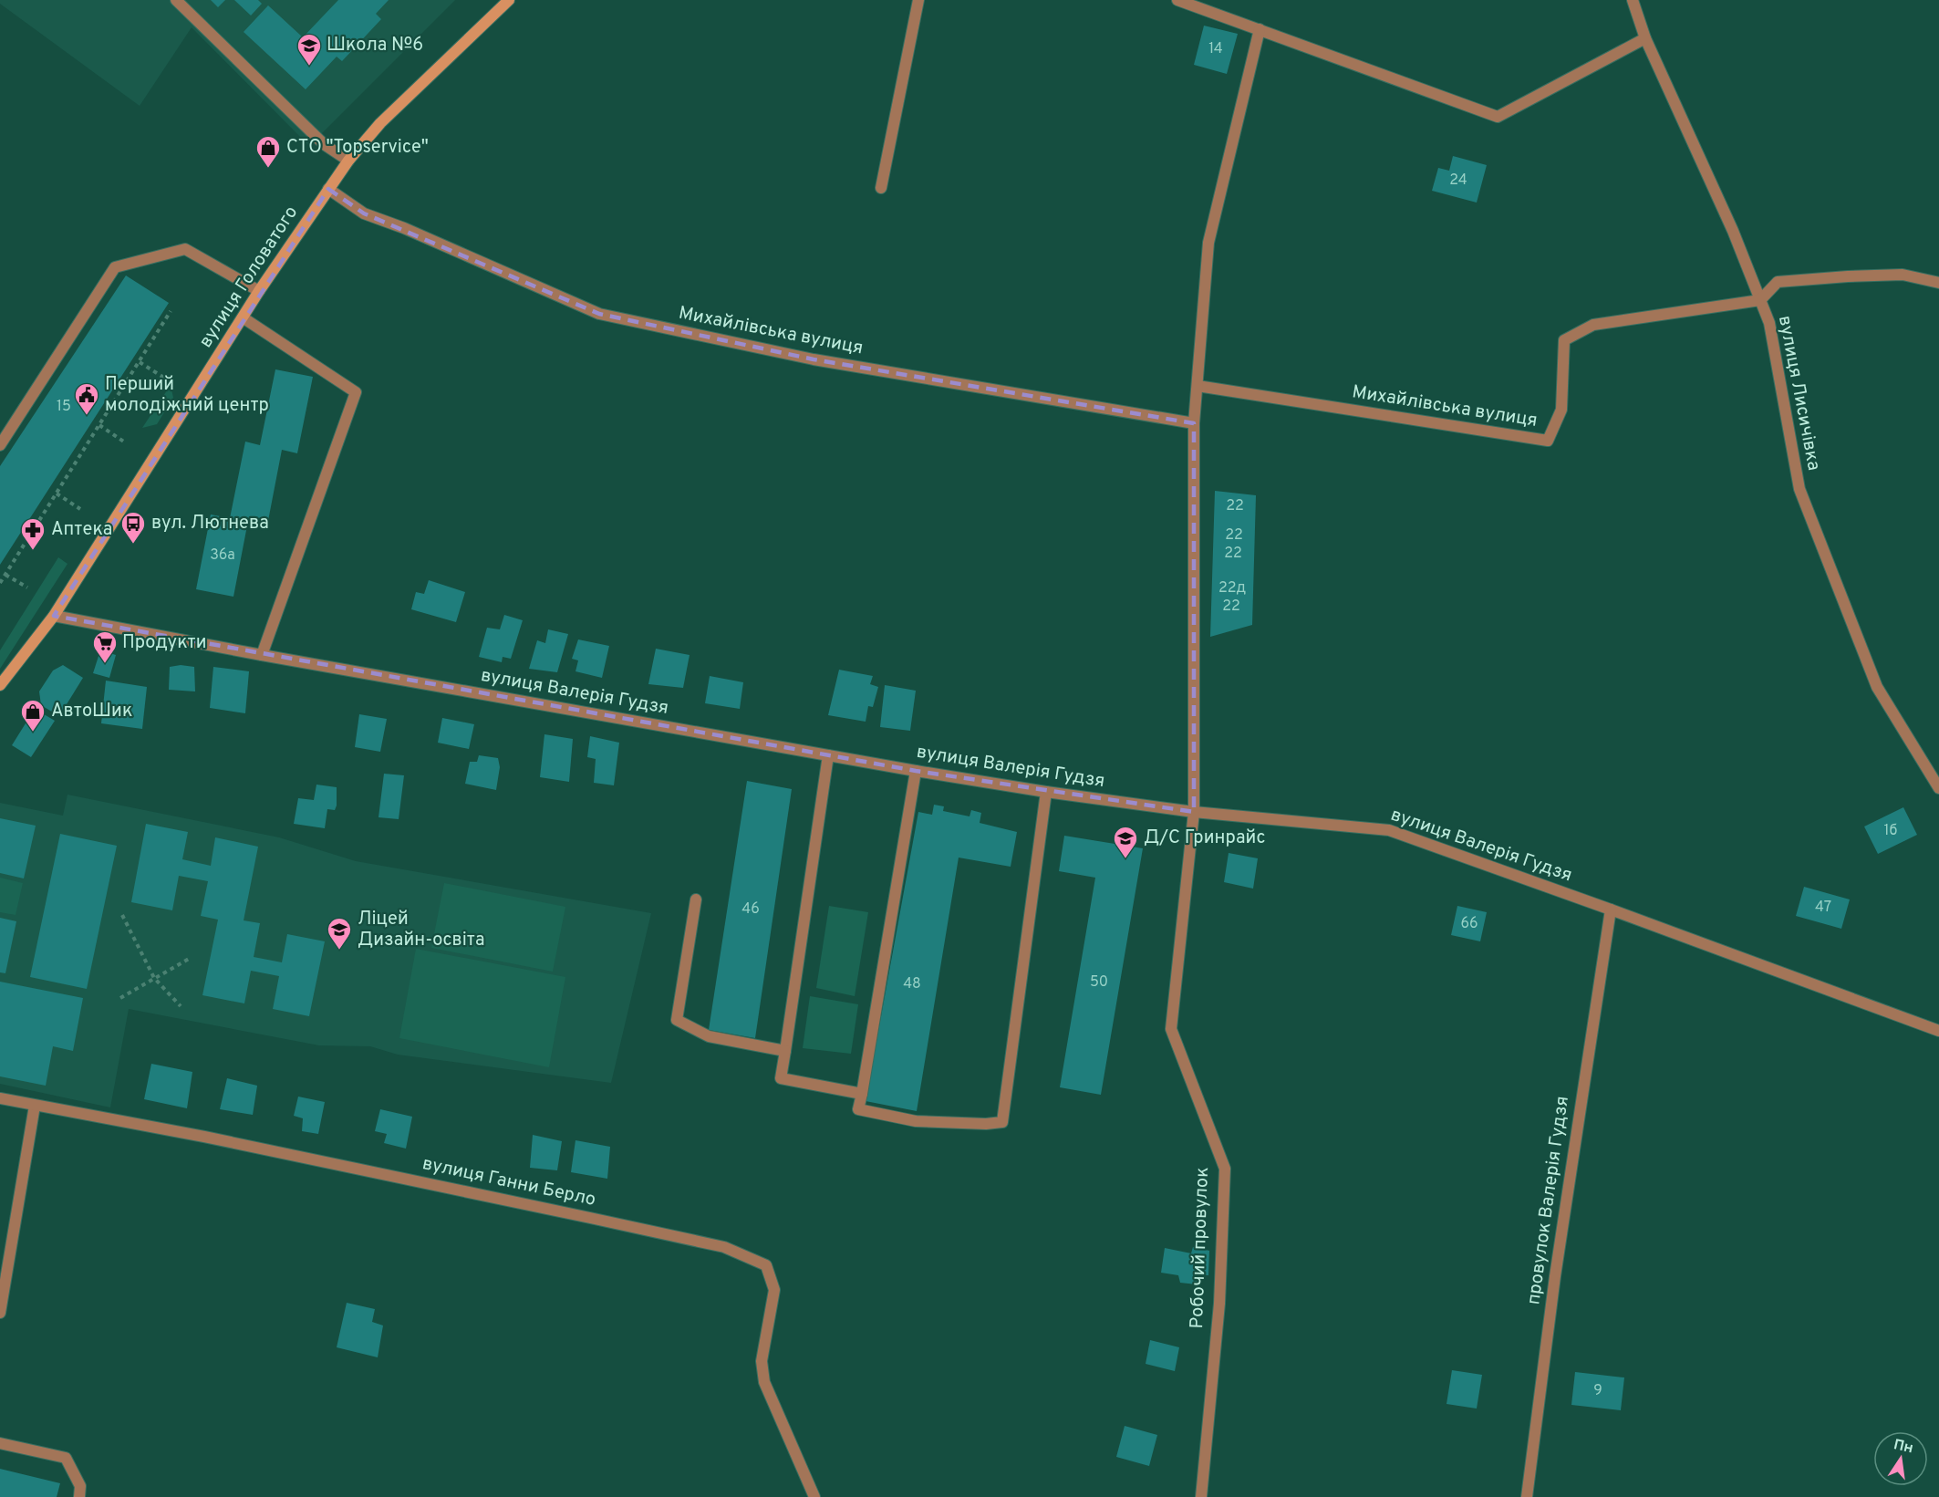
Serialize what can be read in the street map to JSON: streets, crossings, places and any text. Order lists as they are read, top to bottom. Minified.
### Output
{"streets":{"main road":["вулиця Головатого"],"street":["Михайлівська вулиця","вулиця Лисичівка","вулиця Валерія Гудзя","вулиця Ганни Берло","провулок Валерія Гудзя","Робочий провулок"]},"crossings":[["вулиця Головатого","Михайлівська вулиця"],["вулиця Головатого","вулиця Валерія Гудзя"],["Михайлівська вулиця","вулиця Лисичівка"],["Михайлівська вулиця","Робочий провулок"],["вулиця Валерія Гудзя","провулок Валерія Гудзя"],["вулиця Валерія Гудзя","Робочий провулок"]],"places":{"school or university":["Школа №6","Д/С Гринрайс","Ліцей Дизайн-освіта"],"shop":["СТО \"Topservice\"","АвтоШик"],"public building":["Перший молодіжний центр"],"bus stop":["вул. Лютнева"],"pharmacy":["Аптека"],"supermarket":["Продукти"]},"house_numbers":["14","24","15","22","22","22","36а","22д","22","1б","47","46","66","50","48","9"],"north":"top"}
